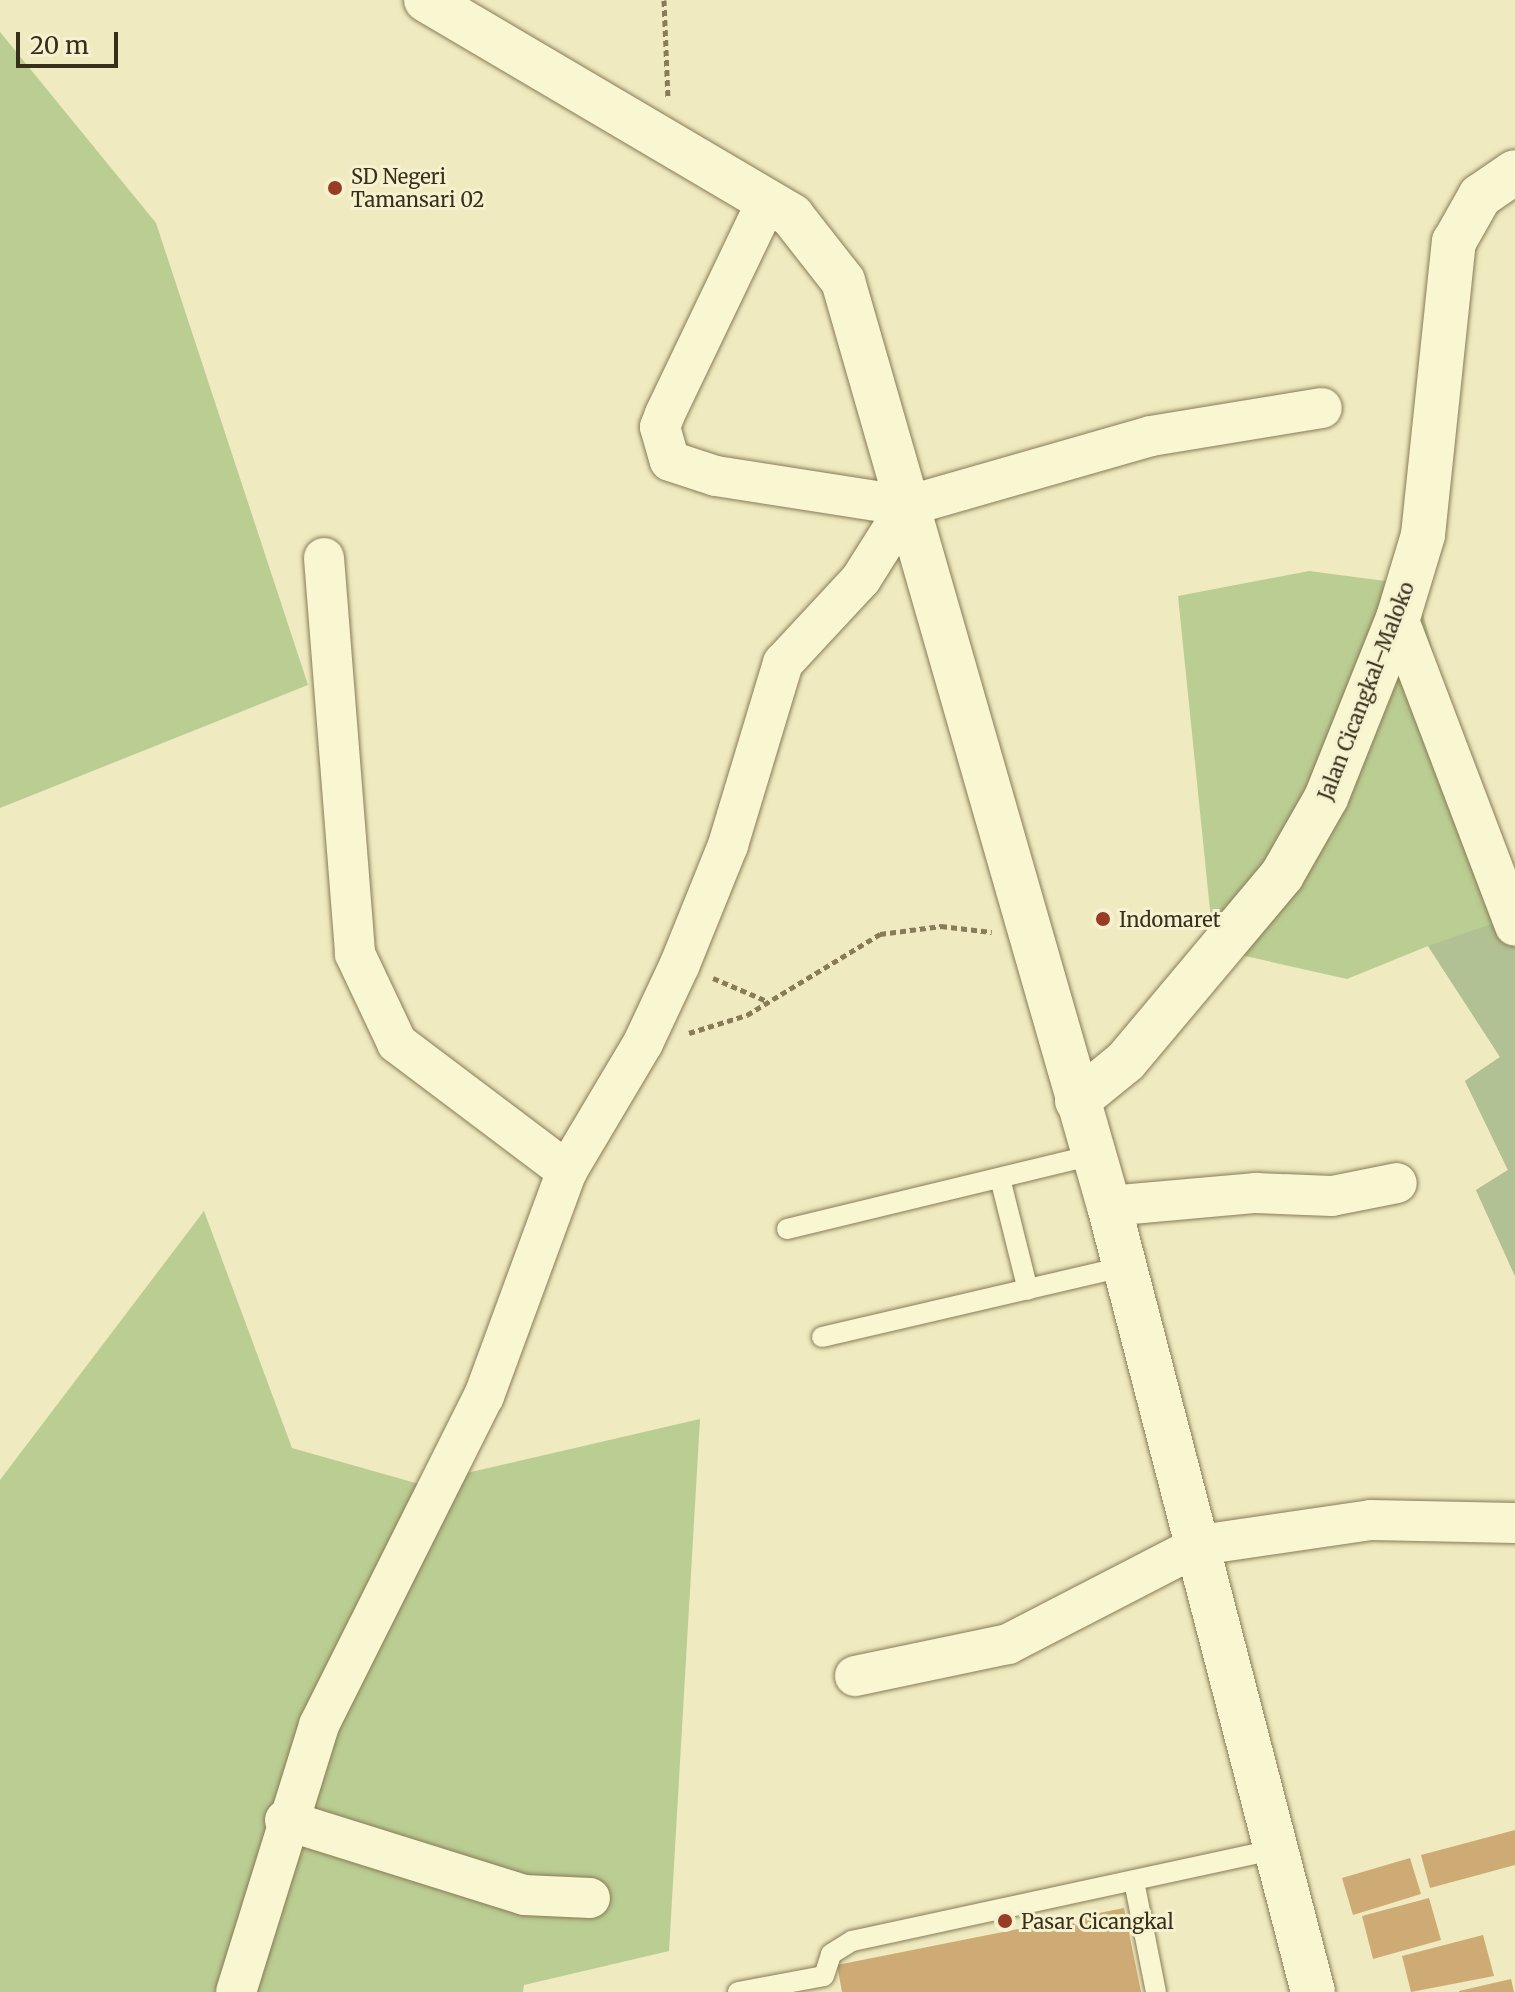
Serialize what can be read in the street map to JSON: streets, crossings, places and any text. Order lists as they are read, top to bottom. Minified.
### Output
{"streets":{"main road":["Jalan Cicangkal–Maloko"]},"places":["SD Negeri Tamansari 02","Indomaret","Pasar Cicangkal"],"scale_bar":"20 m"}
